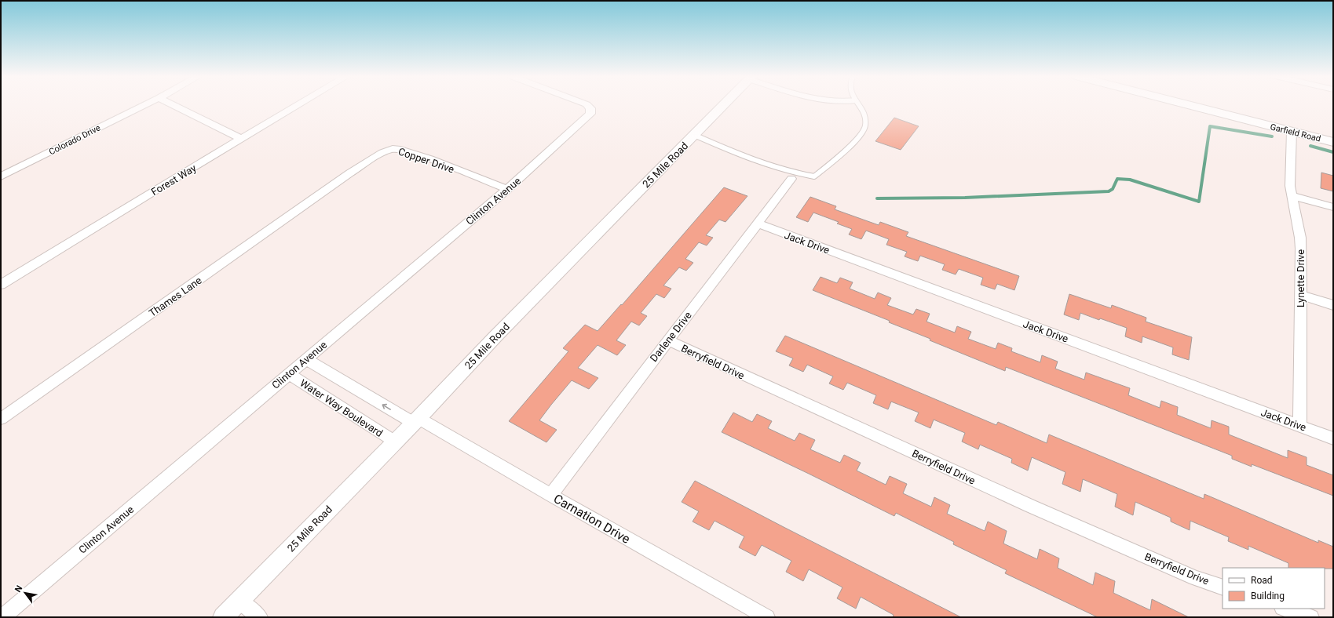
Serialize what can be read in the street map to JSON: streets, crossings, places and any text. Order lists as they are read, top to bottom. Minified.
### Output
{"streets":{"street":["Garfield Road","Colorado Drive","Copper Drive","25 Mile Road","Forest Way","Clinton Avenue","Jack Drive","Lynette Drive","Thames Lane","Darlene Drive","Berryfield Drive","Water Way Boulevard","Carnation Drive"]},"crossings":[["Garfield Road","Lynette Drive"],["Copper Drive","Clinton Avenue"],["Copper Drive","Thames Lane"],["25 Mile Road","Water Way Boulevard"],["25 Mile Road","Carnation Drive"],["Clinton Avenue","Water Way Boulevard"],["Jack Drive","Lynette Drive"],["Jack Drive","Darlene Drive"],["Darlene Drive","Berryfield Drive"],["Darlene Drive","Carnation Drive"]],"legend":["Road","Building"],"north":"top left"}
